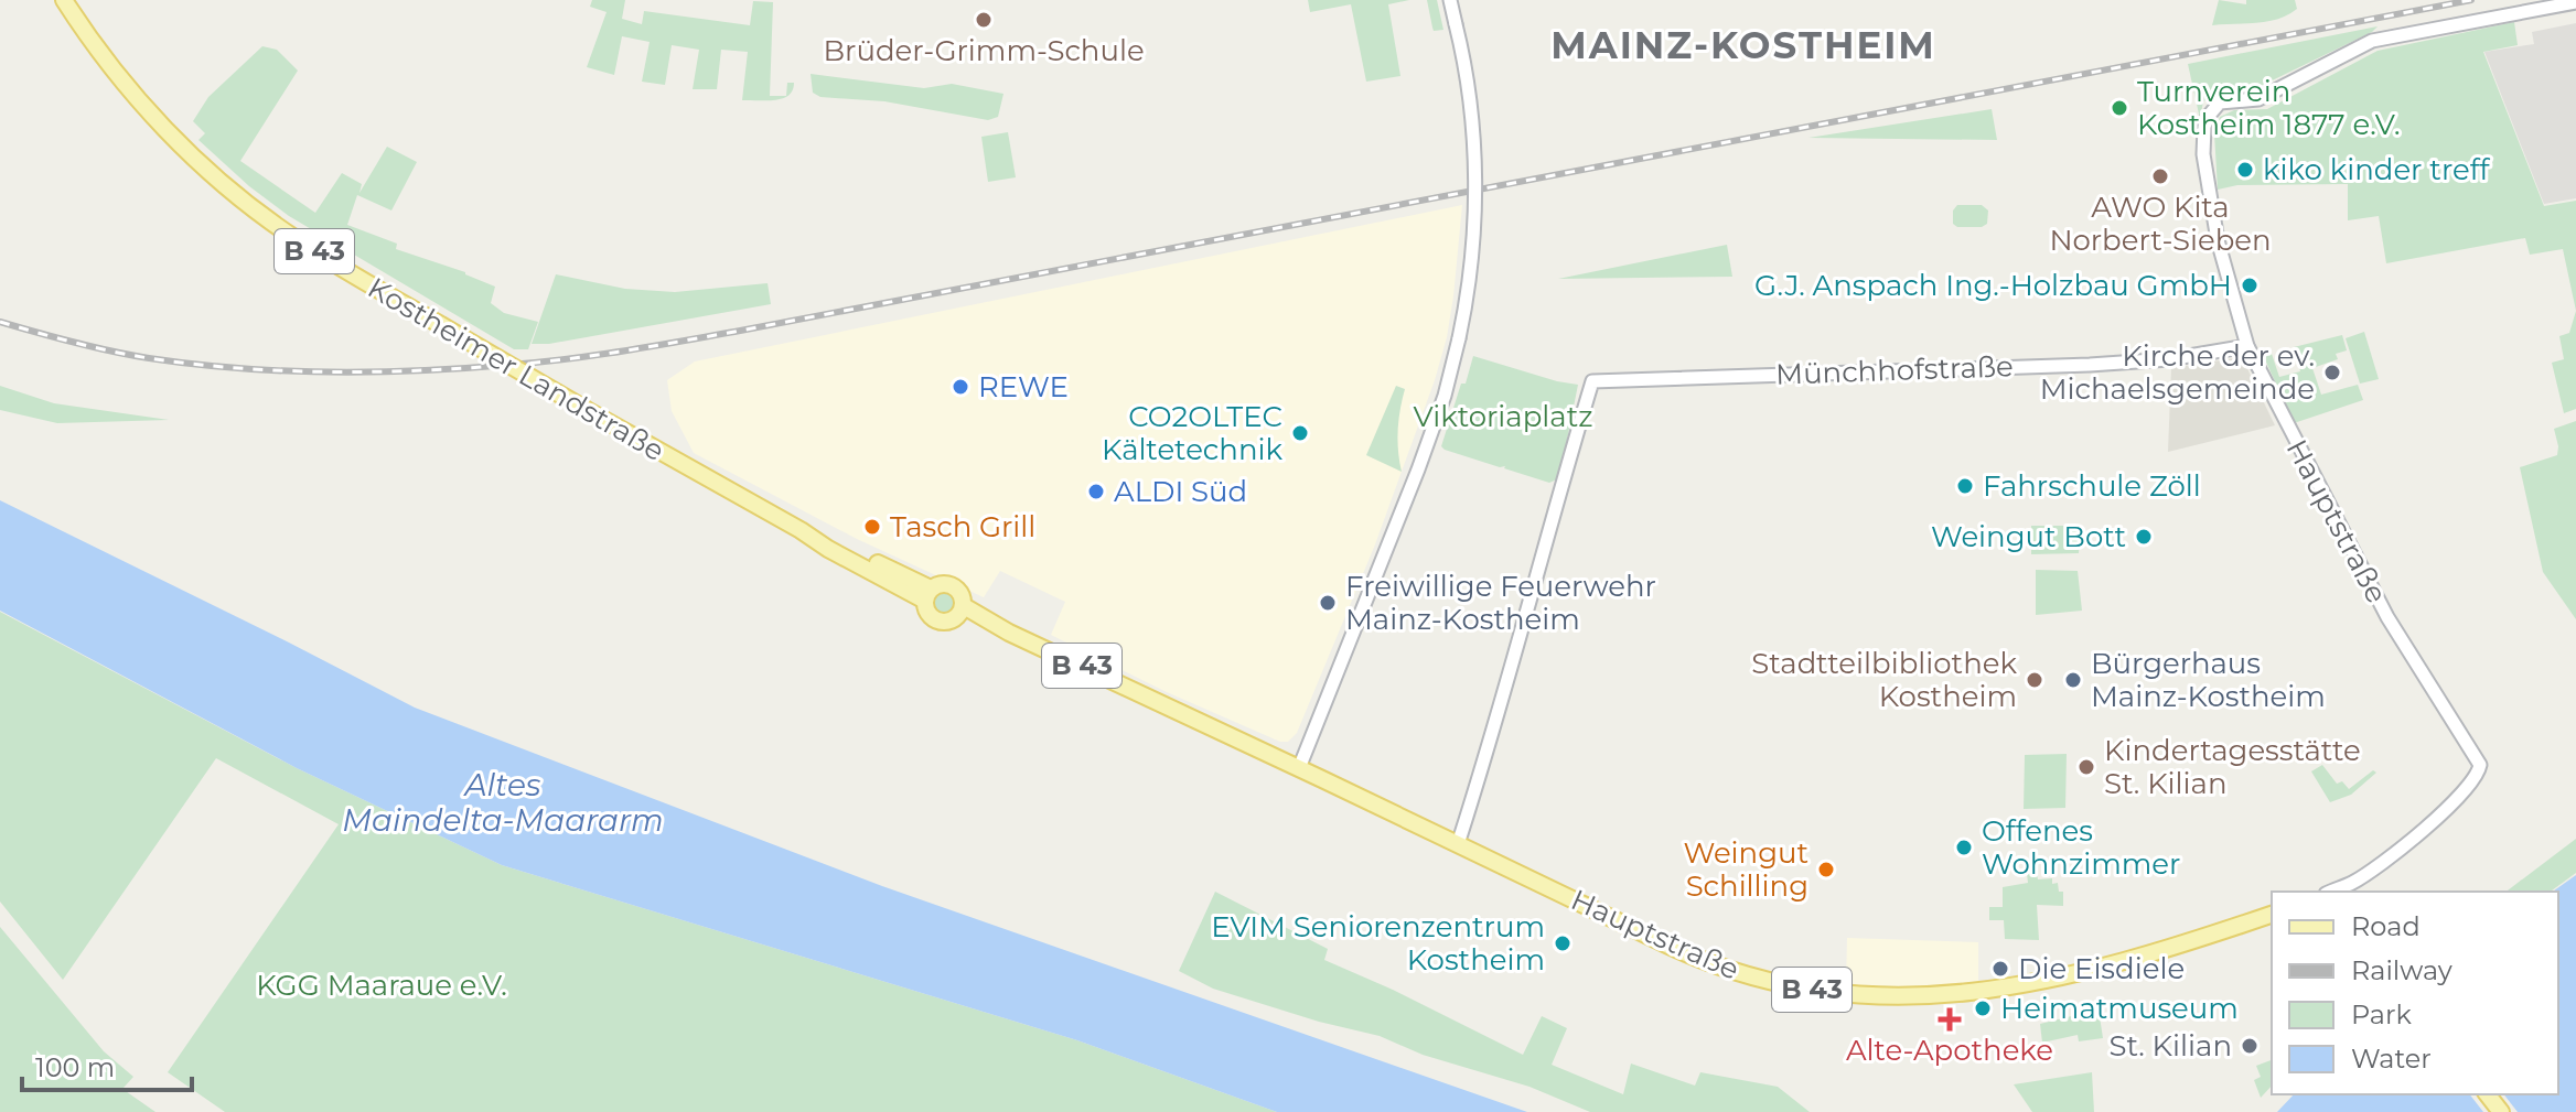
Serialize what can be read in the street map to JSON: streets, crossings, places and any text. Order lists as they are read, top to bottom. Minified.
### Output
{"streets":{"main road":["B 43","Kostheimer Landstraße","Hauptstraße"],"street":["Münchhofstraße"]},"crossings":[["B 43","Kostheimer Landstraße"],["B 43","Münchhofstraße"],["B 43","Hauptstraße"],["Münchhofstraße","Hauptstraße"]],"districts":["MAINZ-KOSTHEIM"],"water":["Altes Maindelta-Maararm"],"parks":["Viktoriaplatz","KGG Maaraue e.V."],"places":{"other":["Brüder-Grimm-Schule","Turnverein Kostheim 1877 e.V.","kiko kinder treff","AWO Kita Norbert-Sieben","G.J. Anspach Ing.-Holzbau GmbH","Kirche der ev. Michaelsgemeinde","REWE","CO2OLTEC Kältetechnik","Fahrschule Zöll","ALDI Süd","Tasch Grill","Weingut Bott","Freiwillige Feuerwehr Mainz-Kostheim","Stadtteilbibliothek Kostheim","Bürgerhaus Mainz-Kostheim","Kindertagesstätte St. Kilian","Offenes Wohnzimmer","Weingut Schilling","EVIM Seniorenzentrum Kostheim","Die Eisdiele","Heimatmuseum","St. Kilian"],"health":["Alte-Apotheke"]},"legend":["Road","Railway","Park","Water"],"scale_bar":"100 m"}
